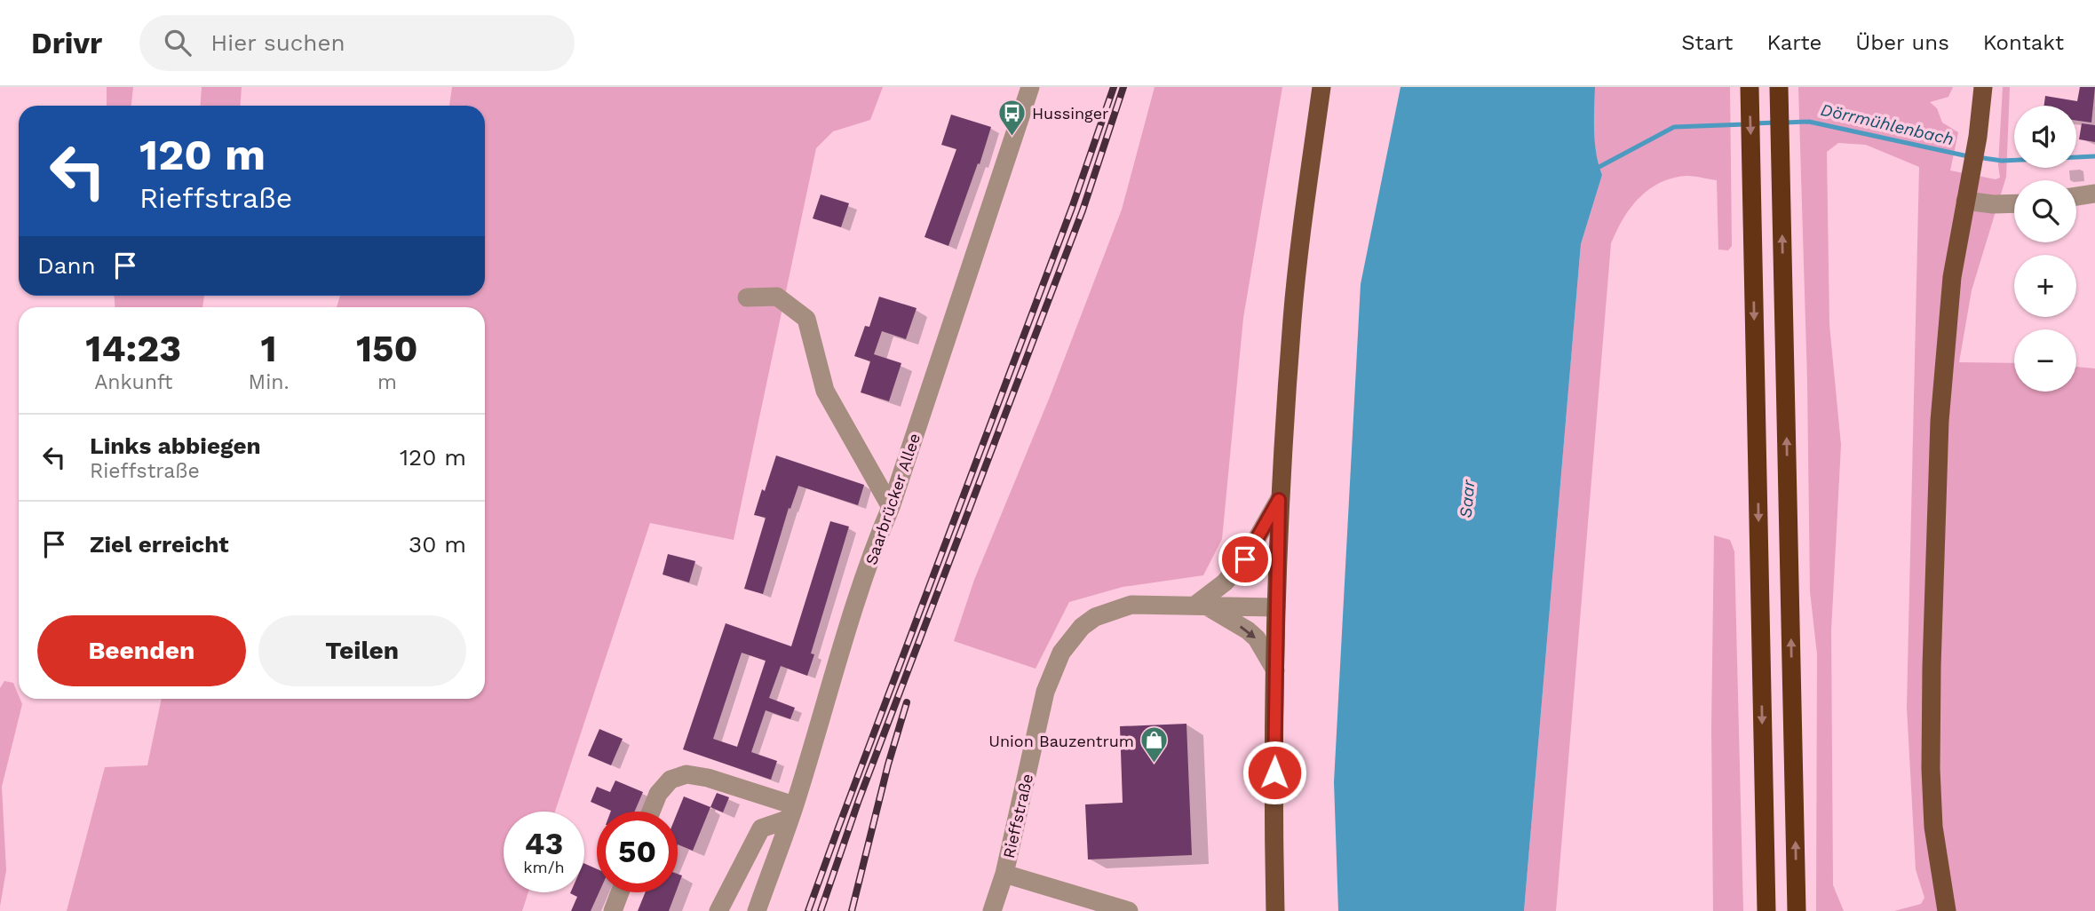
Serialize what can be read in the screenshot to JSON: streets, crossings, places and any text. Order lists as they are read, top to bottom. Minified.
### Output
{"streets":{"street":["Saarbrücker Allee","Rieffstraße"]},"water":["Dörrmühlenbach","Saar"],"places":{"bus stop":["Hussinger"],"shop":["Union Bauzentrum"]},"page":{"header":"Drivr","search":"Hier suchen","nav":["Start","Karte","Über uns","Kontakt"],"map_buttons":["+","−"],"turn":["120 m","Rieffstraße"],"then":"Dann","eta":["14:23","Ankunft","1","Min.","150","m"],"list":[{"name":"Links abbiegen","note":"Rieffstraße","value":"120 m"},{"name":"Ziel erreicht","value":"30 m"}],"buttons":["Beenden","Teilen"],"speed":"43 km/h","limit":"50"}}
